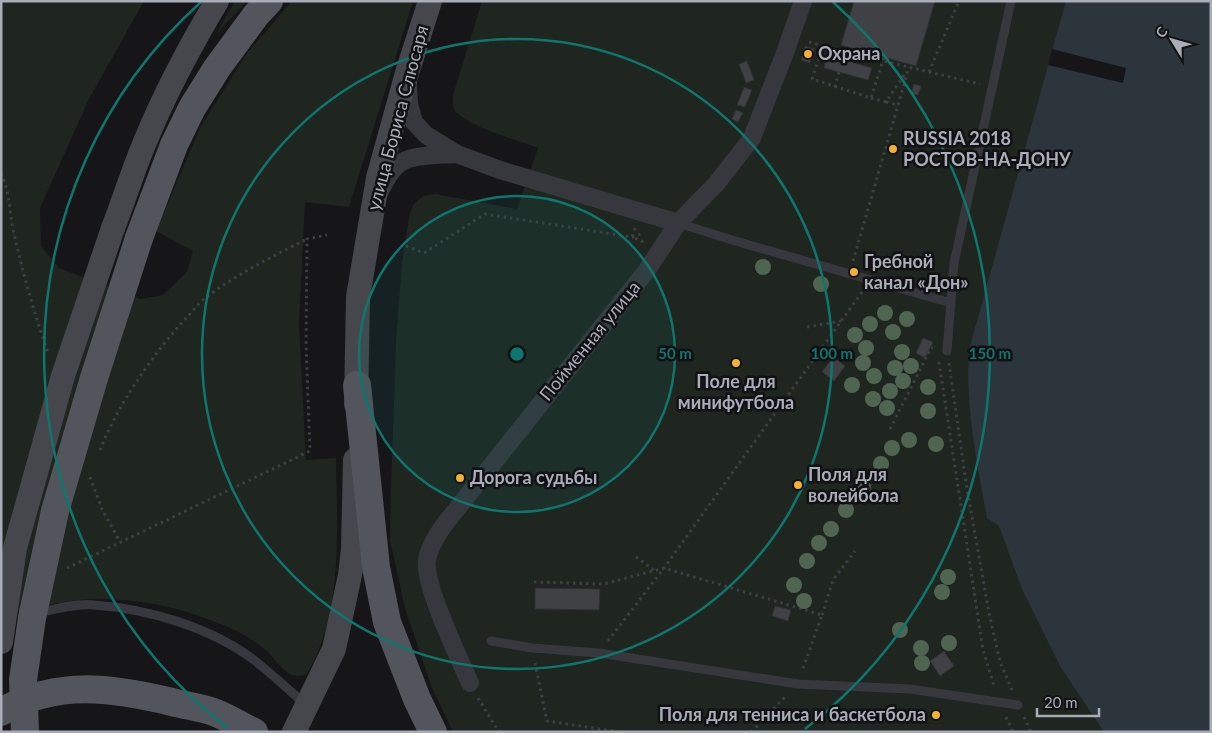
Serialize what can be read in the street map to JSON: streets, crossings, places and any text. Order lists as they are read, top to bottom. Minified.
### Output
{"streets":{"main road":["улица Бориса Слюсаря"],"street":["Пойменная улица"]},"places":["Охрана","RUSSIA 2018 РОСТОВ-НА-ДОНУ","Гребной канал «Дон»","Поле для минифутбола","Дорога судьбы","Поля для волейбола","Поля для тенниса и баскетбола"],"scale_bar":"20 m","north":"top left","rings":["50 m","100 m","150 m"]}
